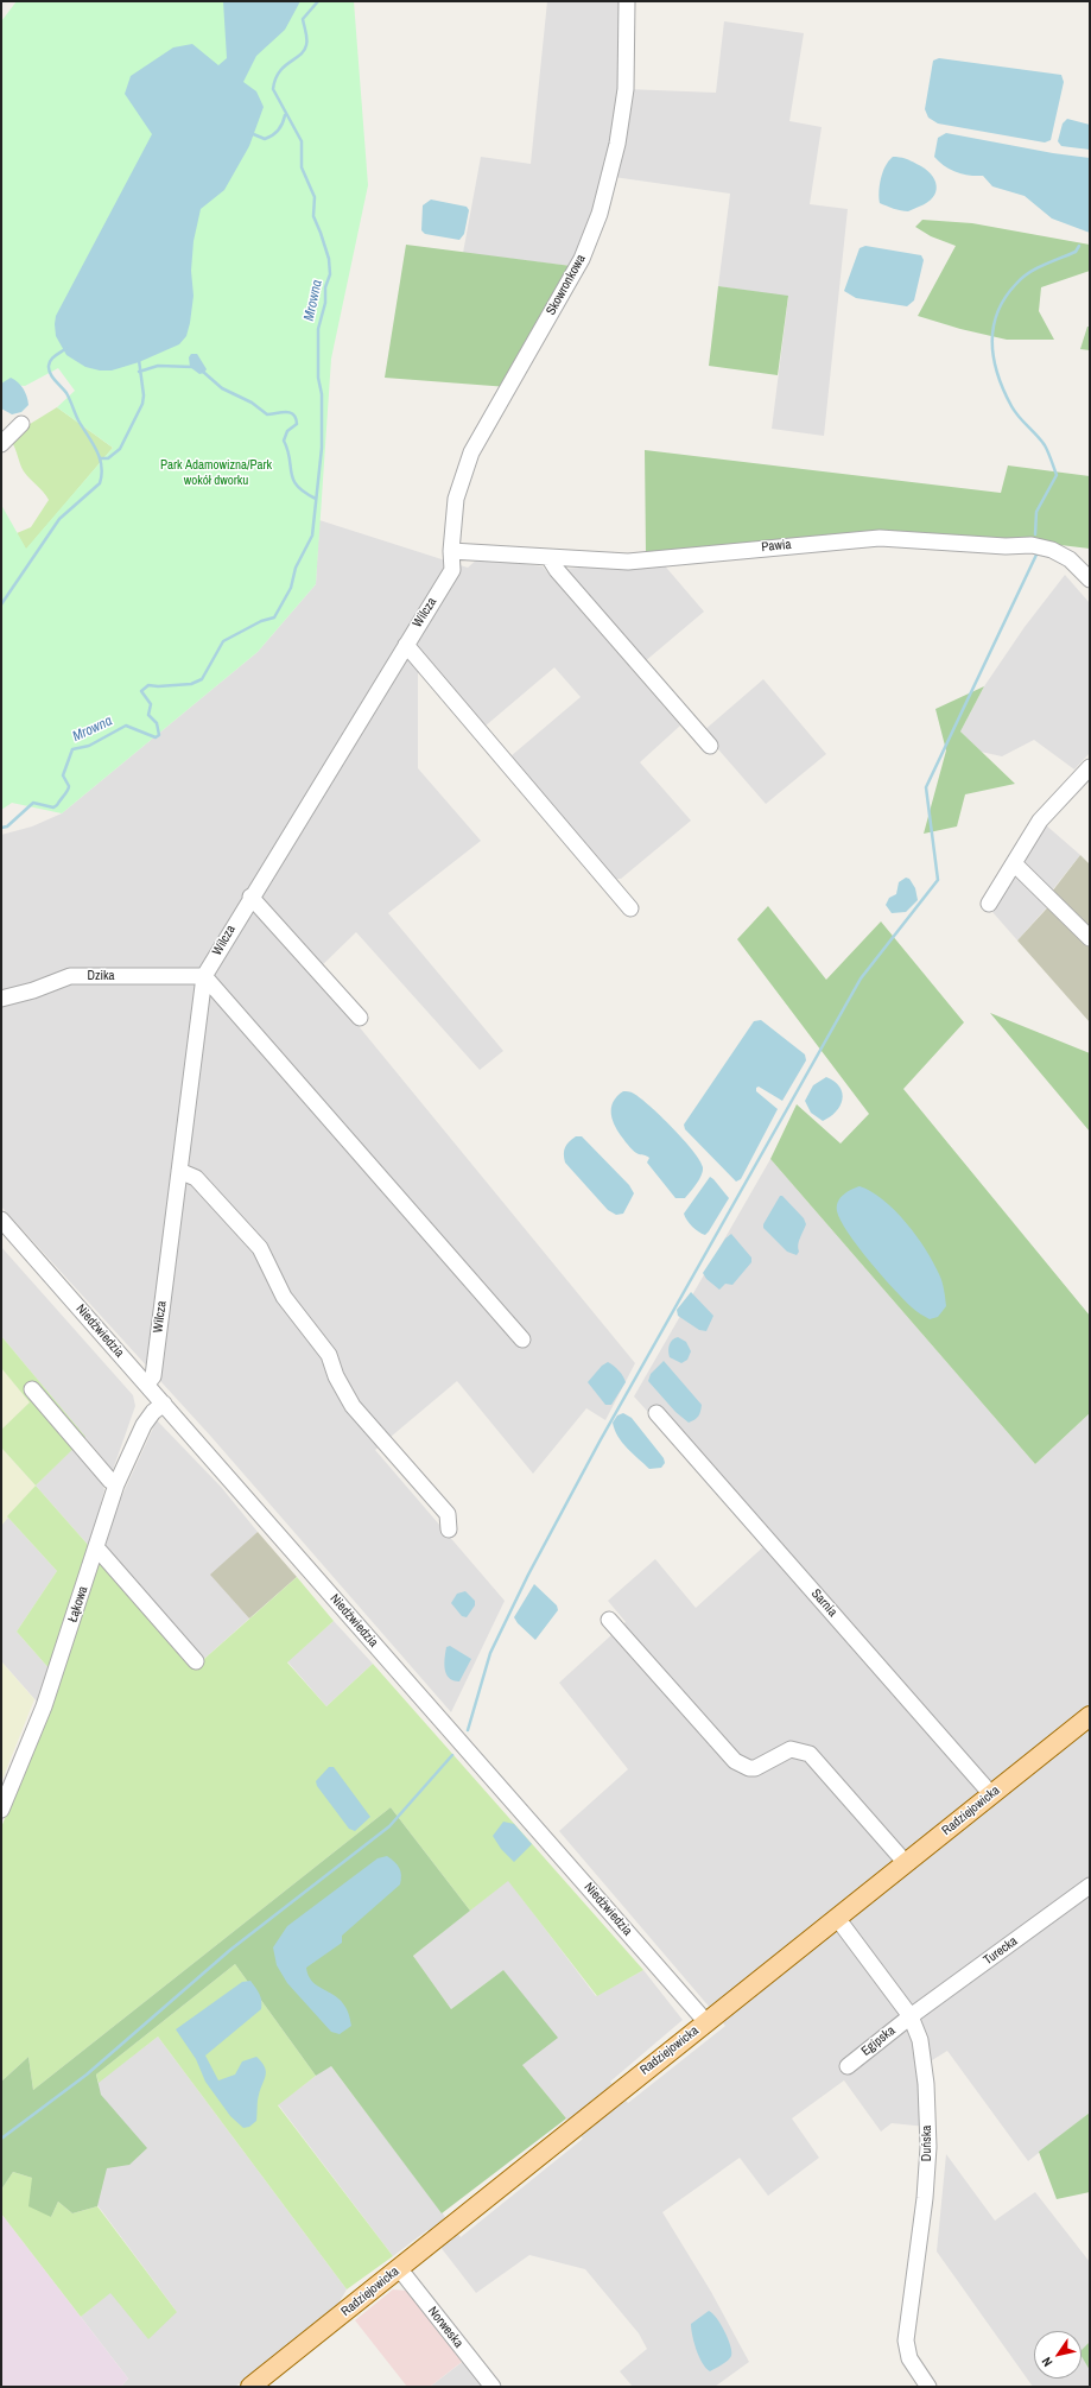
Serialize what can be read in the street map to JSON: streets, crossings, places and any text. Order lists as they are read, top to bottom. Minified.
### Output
{"streets":{"main road":["Radziejowicka"],"street":["Skowronkowa","Pawia","Wilcza","Dzika","Niedźwiedzia","Sarnia","Łąkowa","Turecka","Egipska","Duńska","Norweska"]},"crossings":[["Skowronkowa","Pawia"],["Skowronkowa","Wilcza"],["Pawia","Wilcza"],["Wilcza","Dzika"],["Wilcza","Niedźwiedzia"],["Niedźwiedzia","Łąkowa"],["Niedźwiedzia","Radziejowicka"],["Sarnia","Radziejowicka"],["Radziejowicka","Duńska"],["Radziejowicka","Norweska"],["Turecka","Egipska"],["Turecka","Duńska"],["Egipska","Duńska"]],"water":["Mrowna"],"parks":["Park Adamowizna/Park wokół dworku"],"north":"bottom left"}
